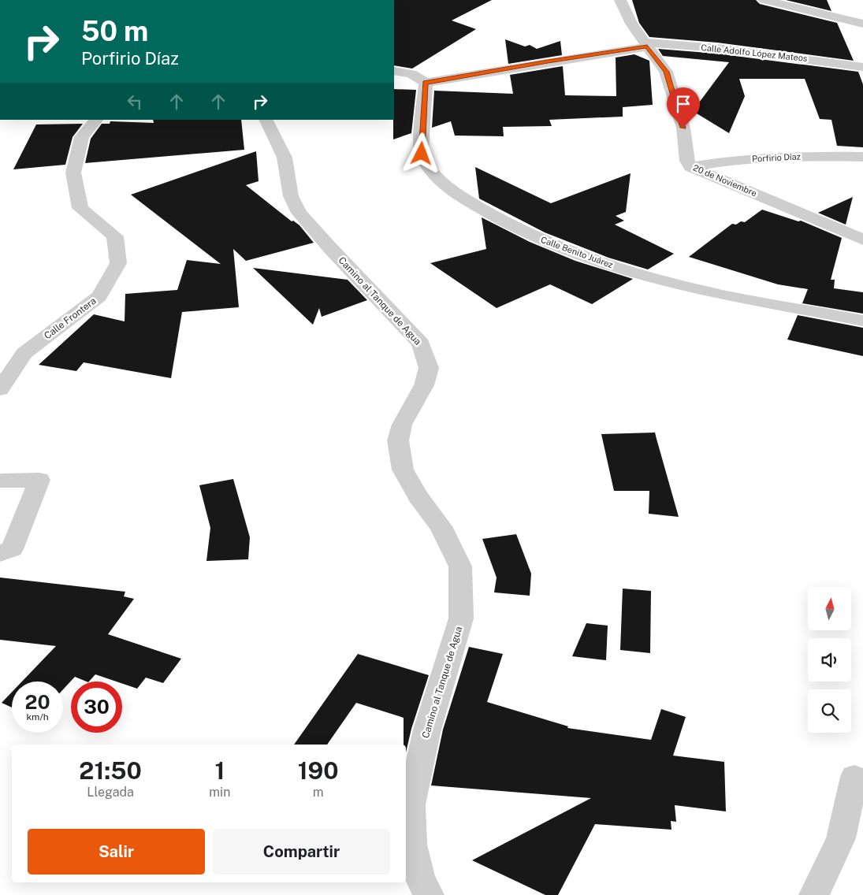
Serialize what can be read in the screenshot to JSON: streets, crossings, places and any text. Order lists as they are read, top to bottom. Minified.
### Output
{"streets":{"street":["Calle Adolfo López Mateos","Porfirio Díaz","20 de Noviembre","Calle Benito Juárez","Camino al Tanque de Agua","Calle Frontera"]},"crossings":[["Calle Adolfo López Mateos","20 de Noviembre"],["Porfirio Díaz","20 de Noviembre"]],"north":"top","page":{"turn":["50 m","Porfirio Díaz"],"speed":"20 km/h","limit":"30","eta":["21:50","Llegada","1","min","190","m"],"buttons":["Salir","Compartir"]}}
